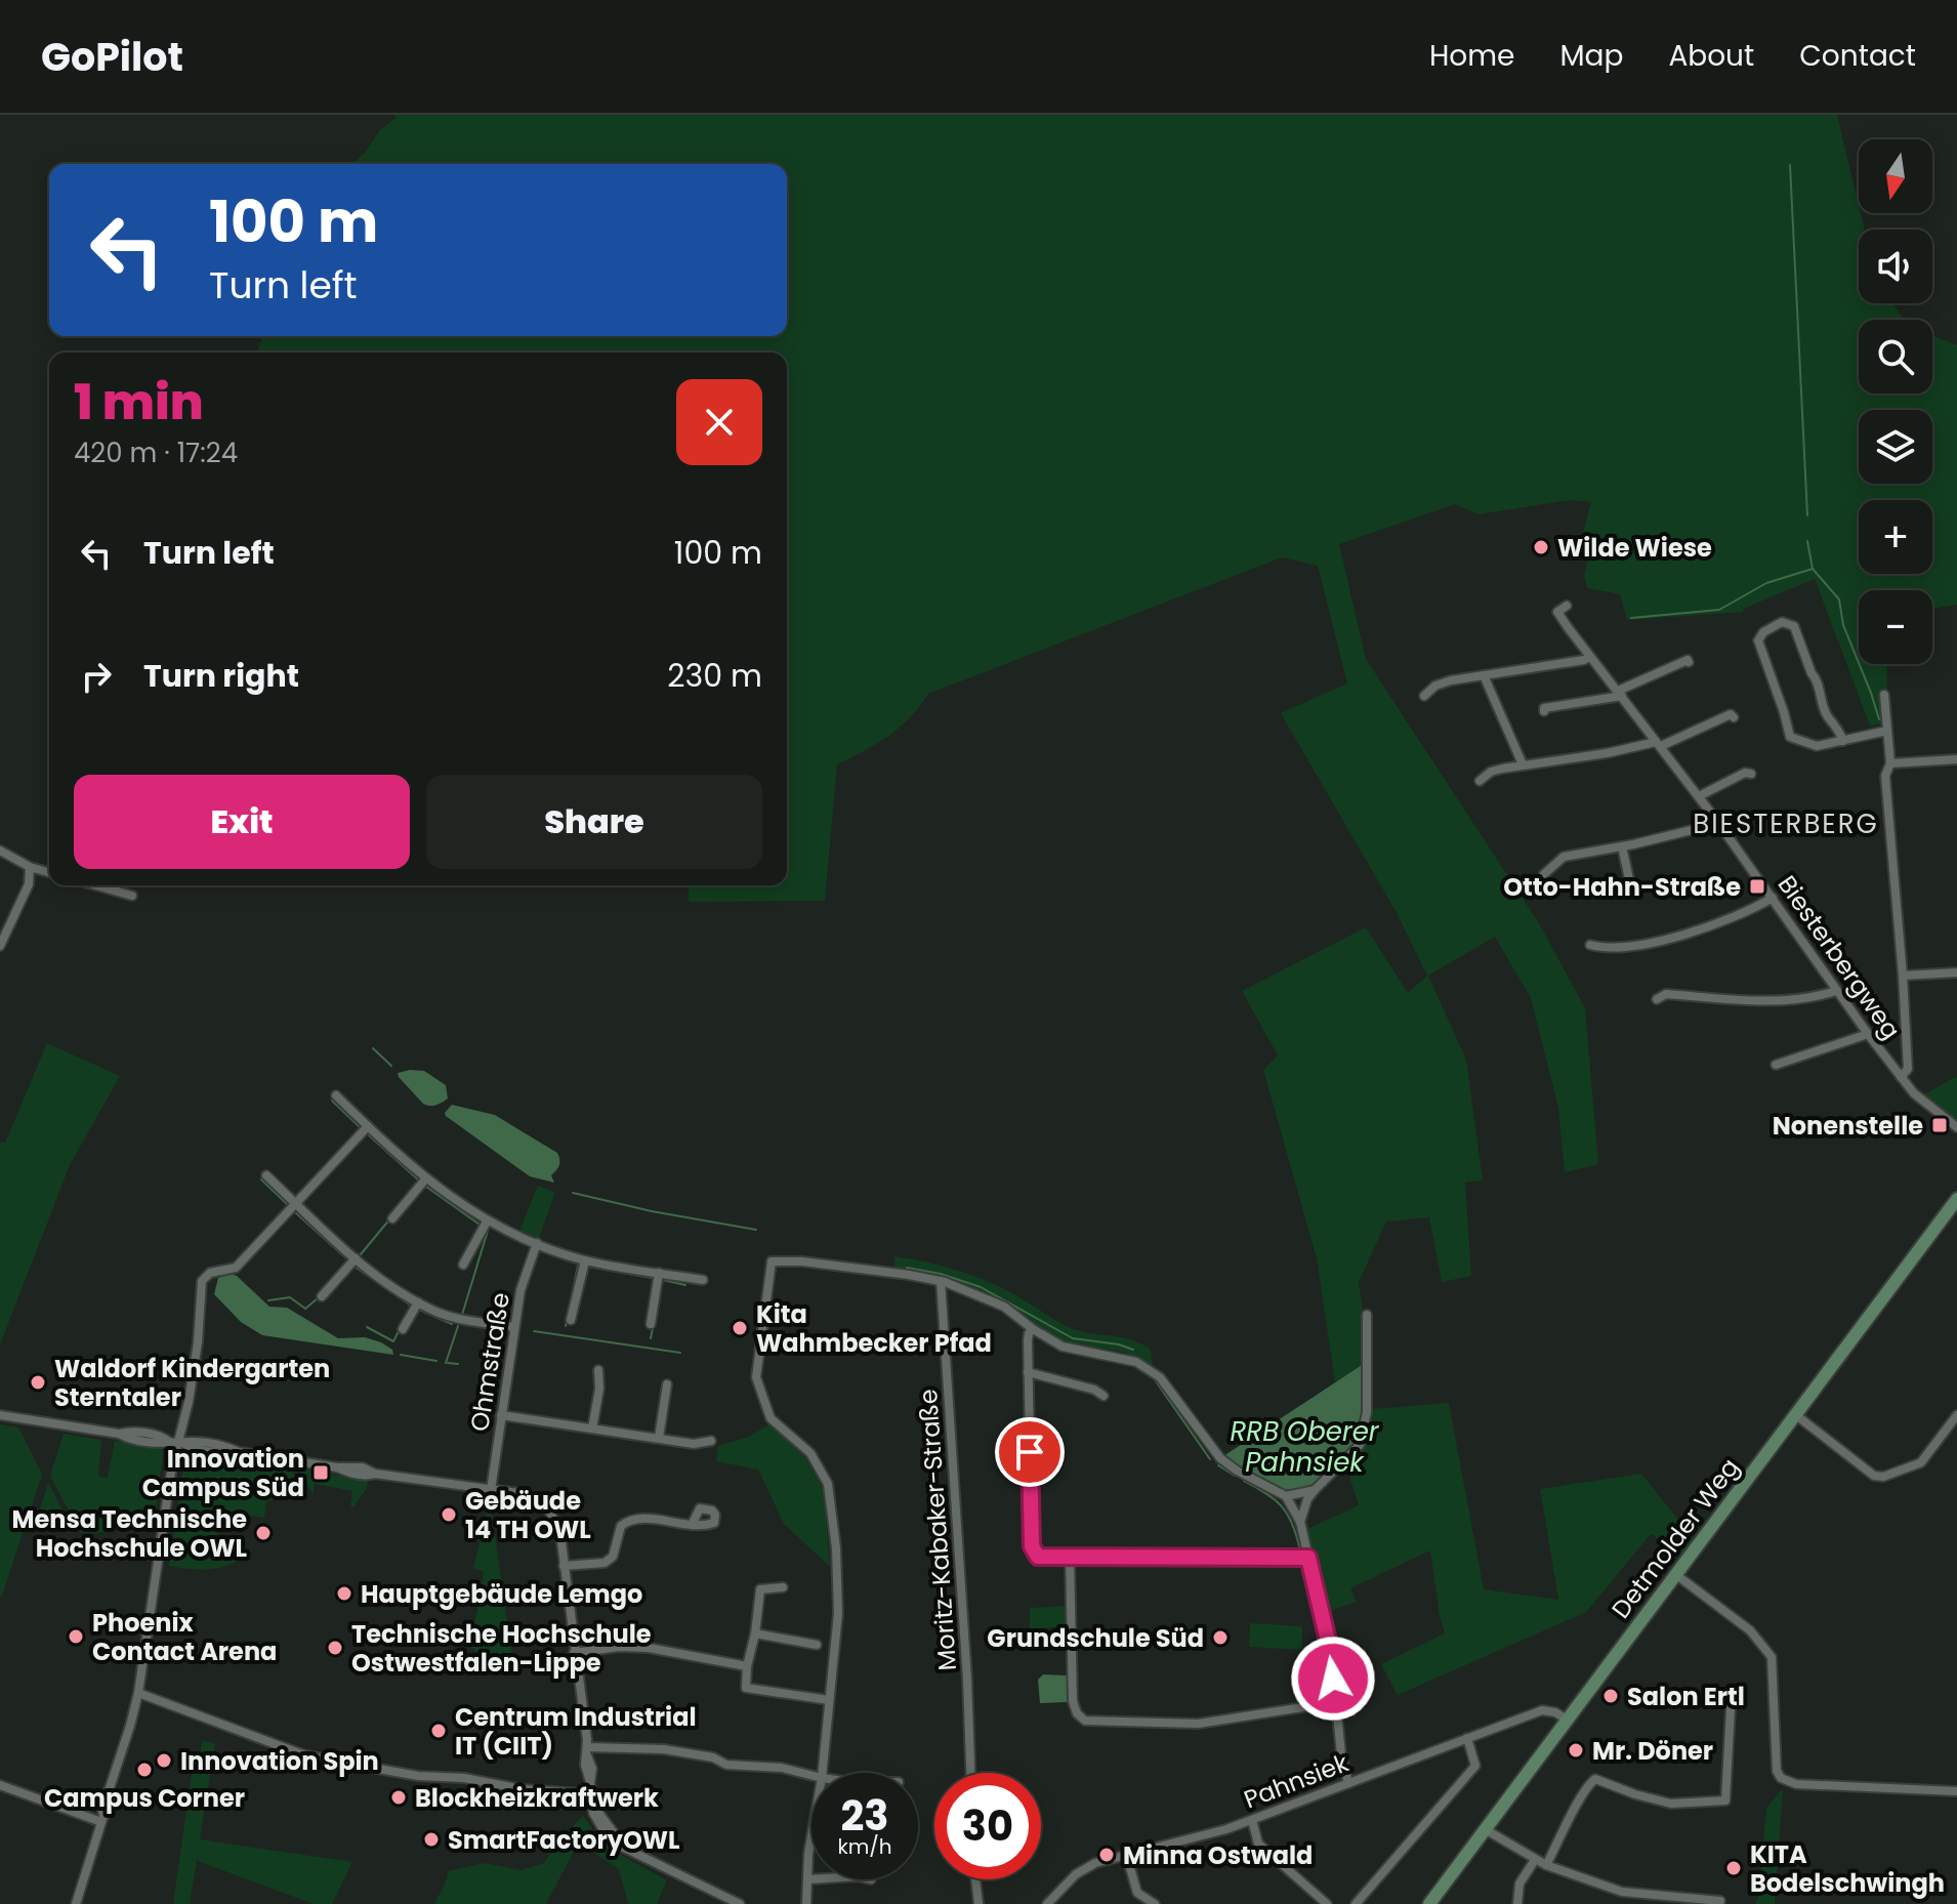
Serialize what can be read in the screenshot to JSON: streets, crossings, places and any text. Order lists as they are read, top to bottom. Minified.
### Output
{"streets":{"street":["Biesterbergweg","Ohmstraße","Moritz-Kabaker-Straße","Detmolder Weg","Pahnsiek"]},"crossings":[["Detmolder Weg","Pahnsiek"]],"districts":["BIESTERBERG"],"water":["RRB Oberer Pahnsiek"],"places":{"other":["Wilde Wiese","Kita Wahmbecker Pfad","Waldorf Kindergarten Sterntaler","Gebäude 14 TH OWL","Mensa Technische Hochschule OWL","Hauptgebäude Lemgo","Phoenix Contact Arena","Grundschule Süd","Technische Hochschule Ostwestfalen-Lippe","Salon Ertl","Centrum Industrial IT (CIIT)","Mr. Döner","Innovation Spin","Campus Corner","Blockheizkraftwerk","SmartFactoryOWL","Minna Ostwald","KITA Bodelschwingh"],"transit":["Otto-Hahn-Straße","Nonenstelle","Innovation Campus Süd"]},"north":"bottom","page":{"header":"GoPilot","nav":["Home","Map","About","Contact"],"map_buttons":["+","−"],"turn":["100 m","Turn left"],"heading":["1 min","420 m · 17:24"],"list":[{"name":"Turn left","value":"100 m"},{"name":"Turn right","value":"230 m"}],"buttons":["Exit","Share"],"speed":"23 km/h","limit":"30"}}
